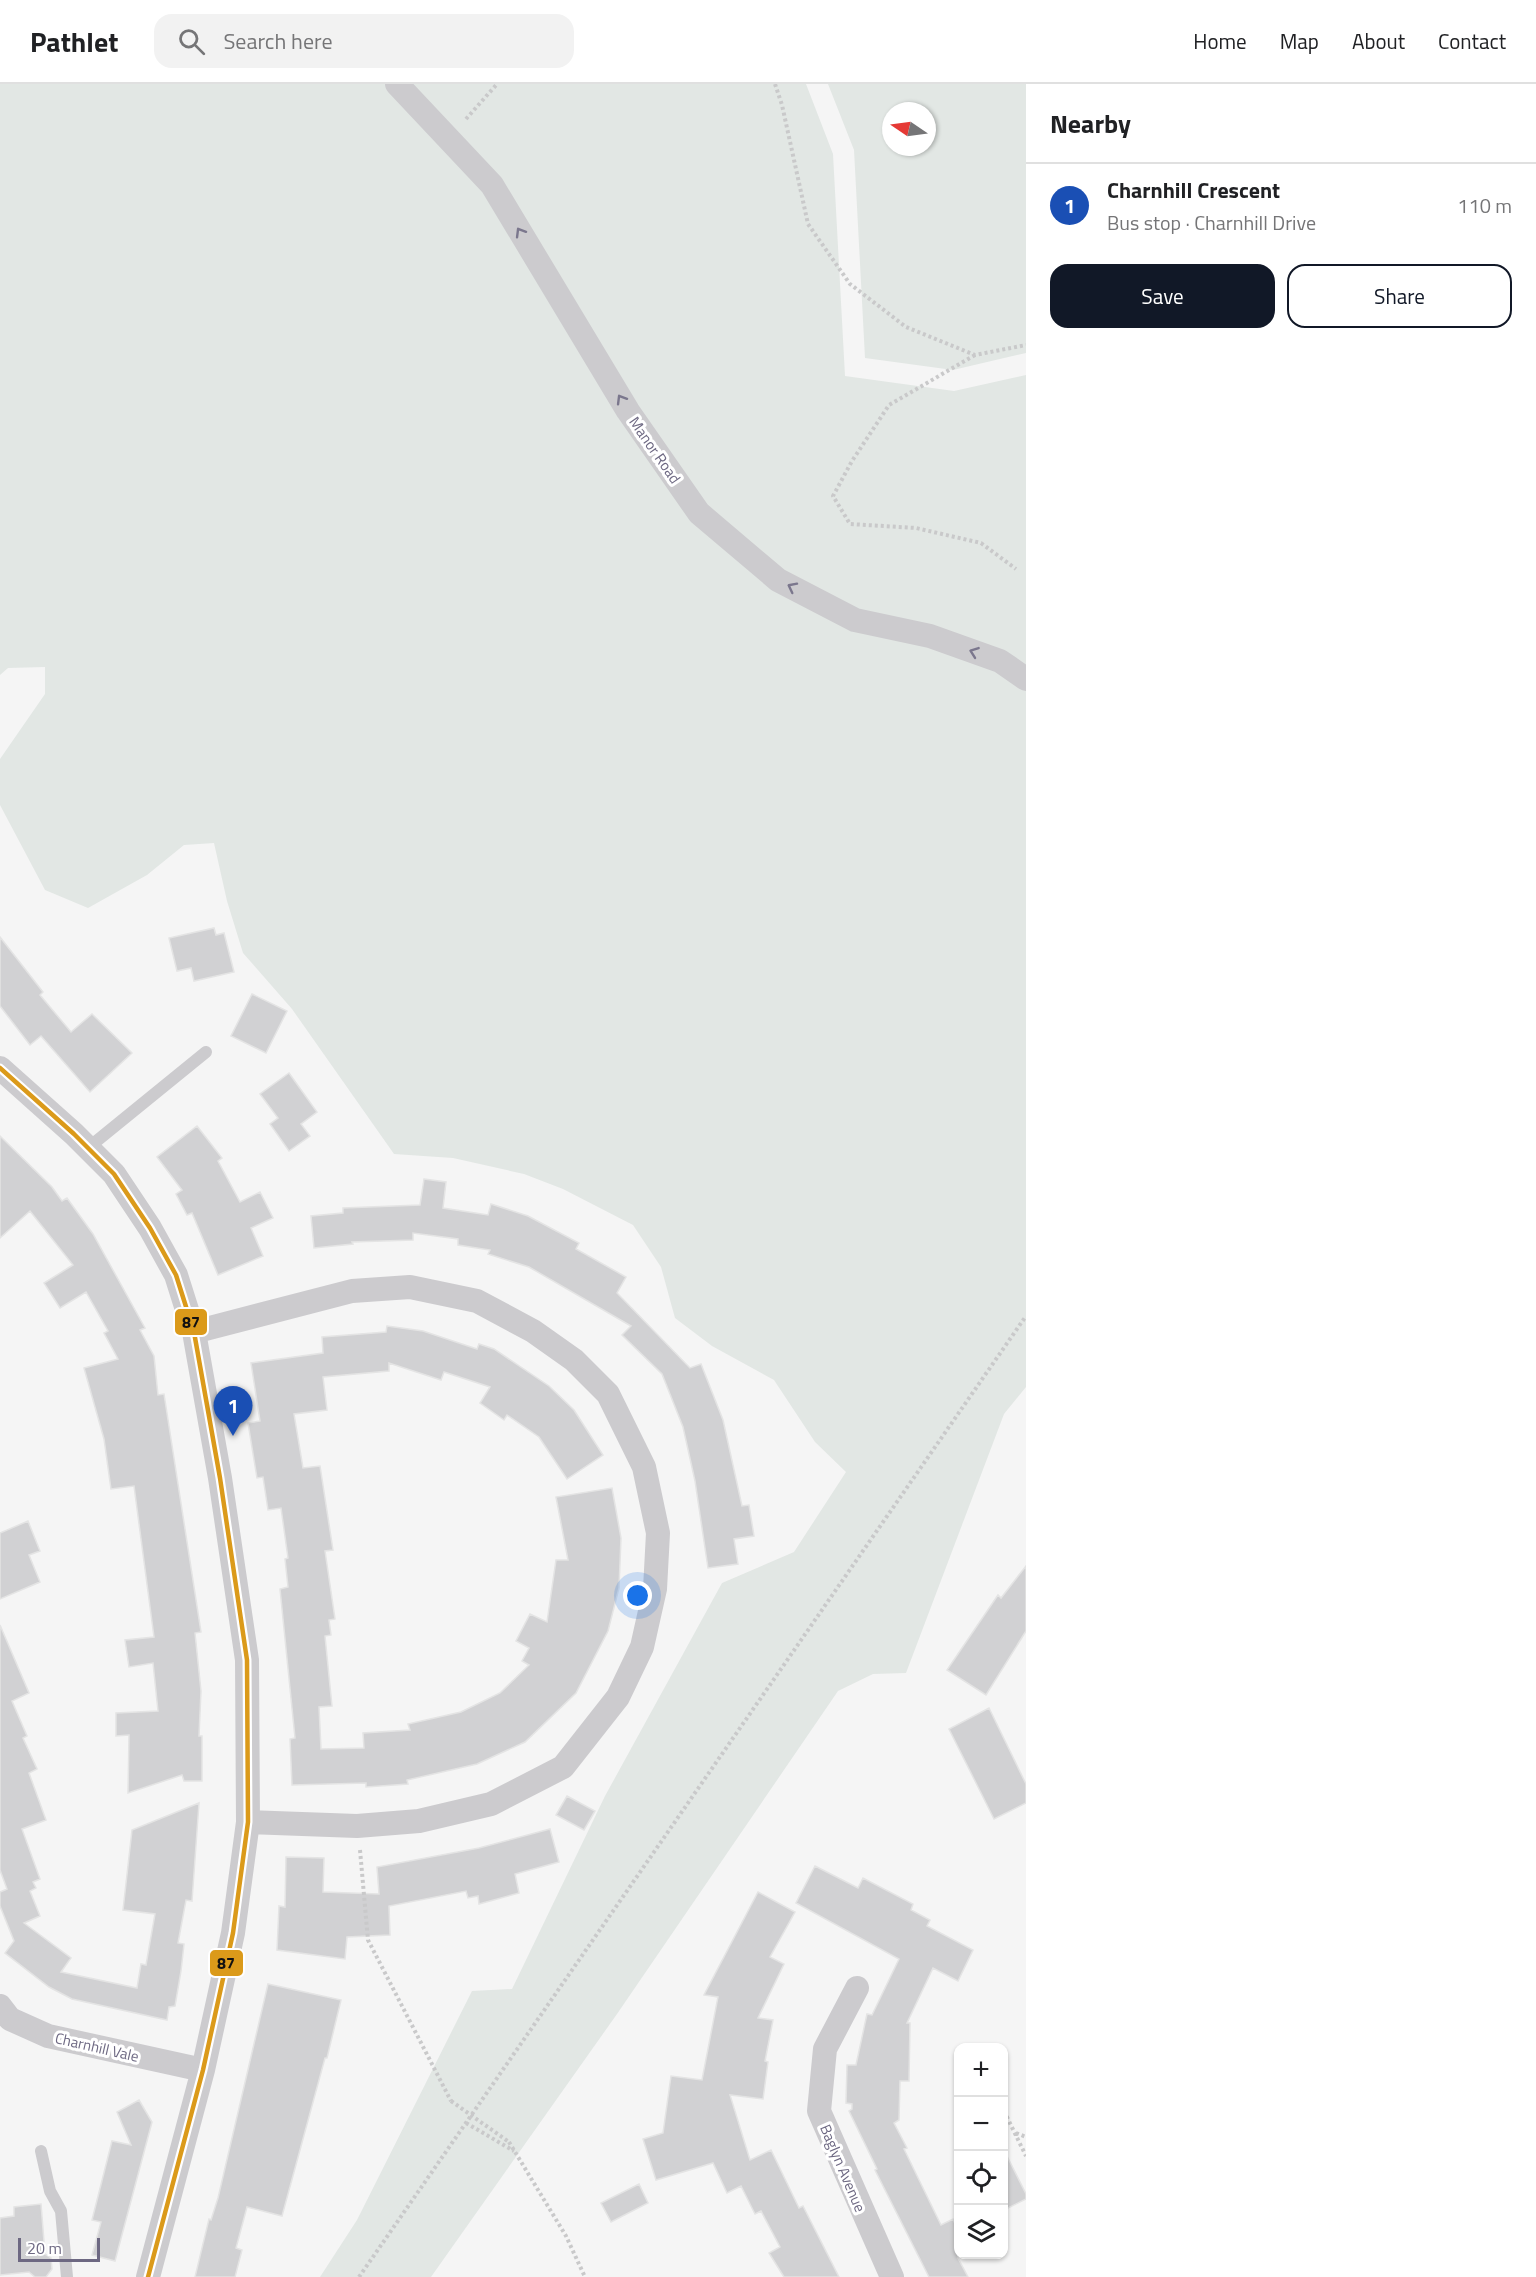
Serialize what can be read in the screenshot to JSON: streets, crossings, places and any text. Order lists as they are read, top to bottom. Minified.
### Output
{"streets":{"street":["Manor Road","Charnhill Vale","Baglyn Avenue"]},"one_way":["Manor Road"],"lines":["transit line 87"],"scale_bar":"20 m","north":"left","page":{"header":"Pathlet","search":"Search here","nav":["Home","Map","About","Contact"],"heading":"Nearby","list":[{"mark":"1","name":"Charnhill Crescent","note":"Bus stop · Charnhill Drive","value":"110 m"}],"buttons":["Save","Share"],"pins":"1","map_buttons":["+","−"],"scale":"20 m"}}
